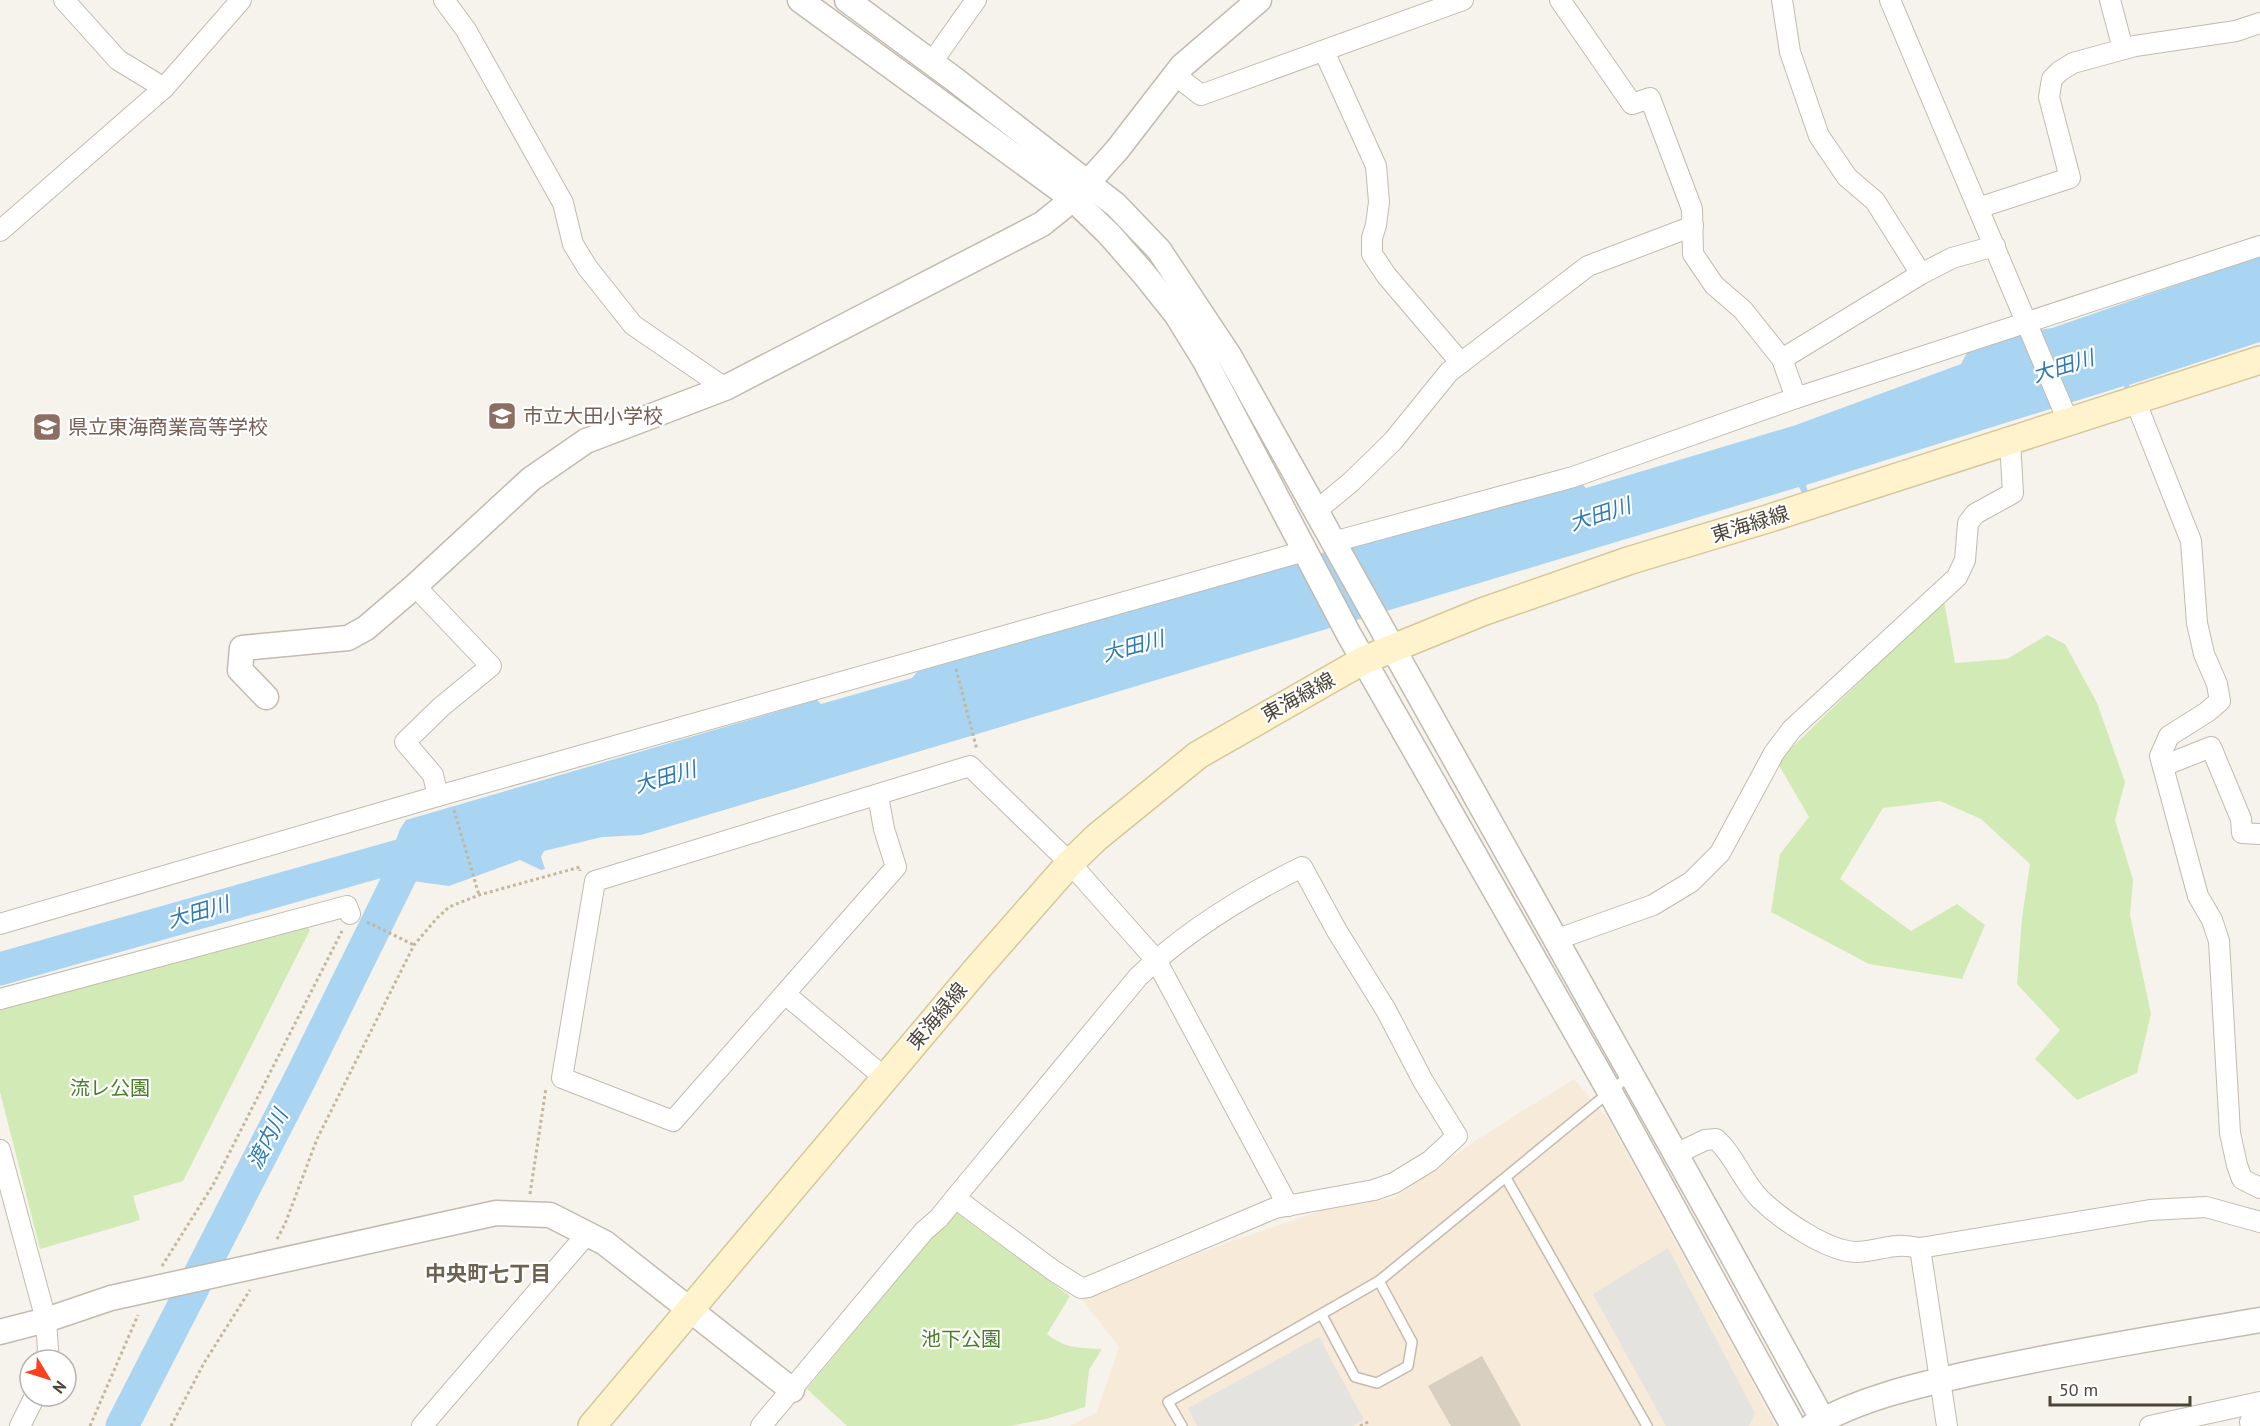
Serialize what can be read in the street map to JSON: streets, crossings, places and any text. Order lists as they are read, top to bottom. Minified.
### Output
{"streets":{"main road":["東海緑線"]},"districts":["中央町七丁目"],"water":["大田川","渡内川"],"parks":["流レ公園","池下公園"],"places":{"school or university":["市立大田小学校","県立東海商業高等学校"]},"scale_bar":"50 m","north":"bottom right"}
